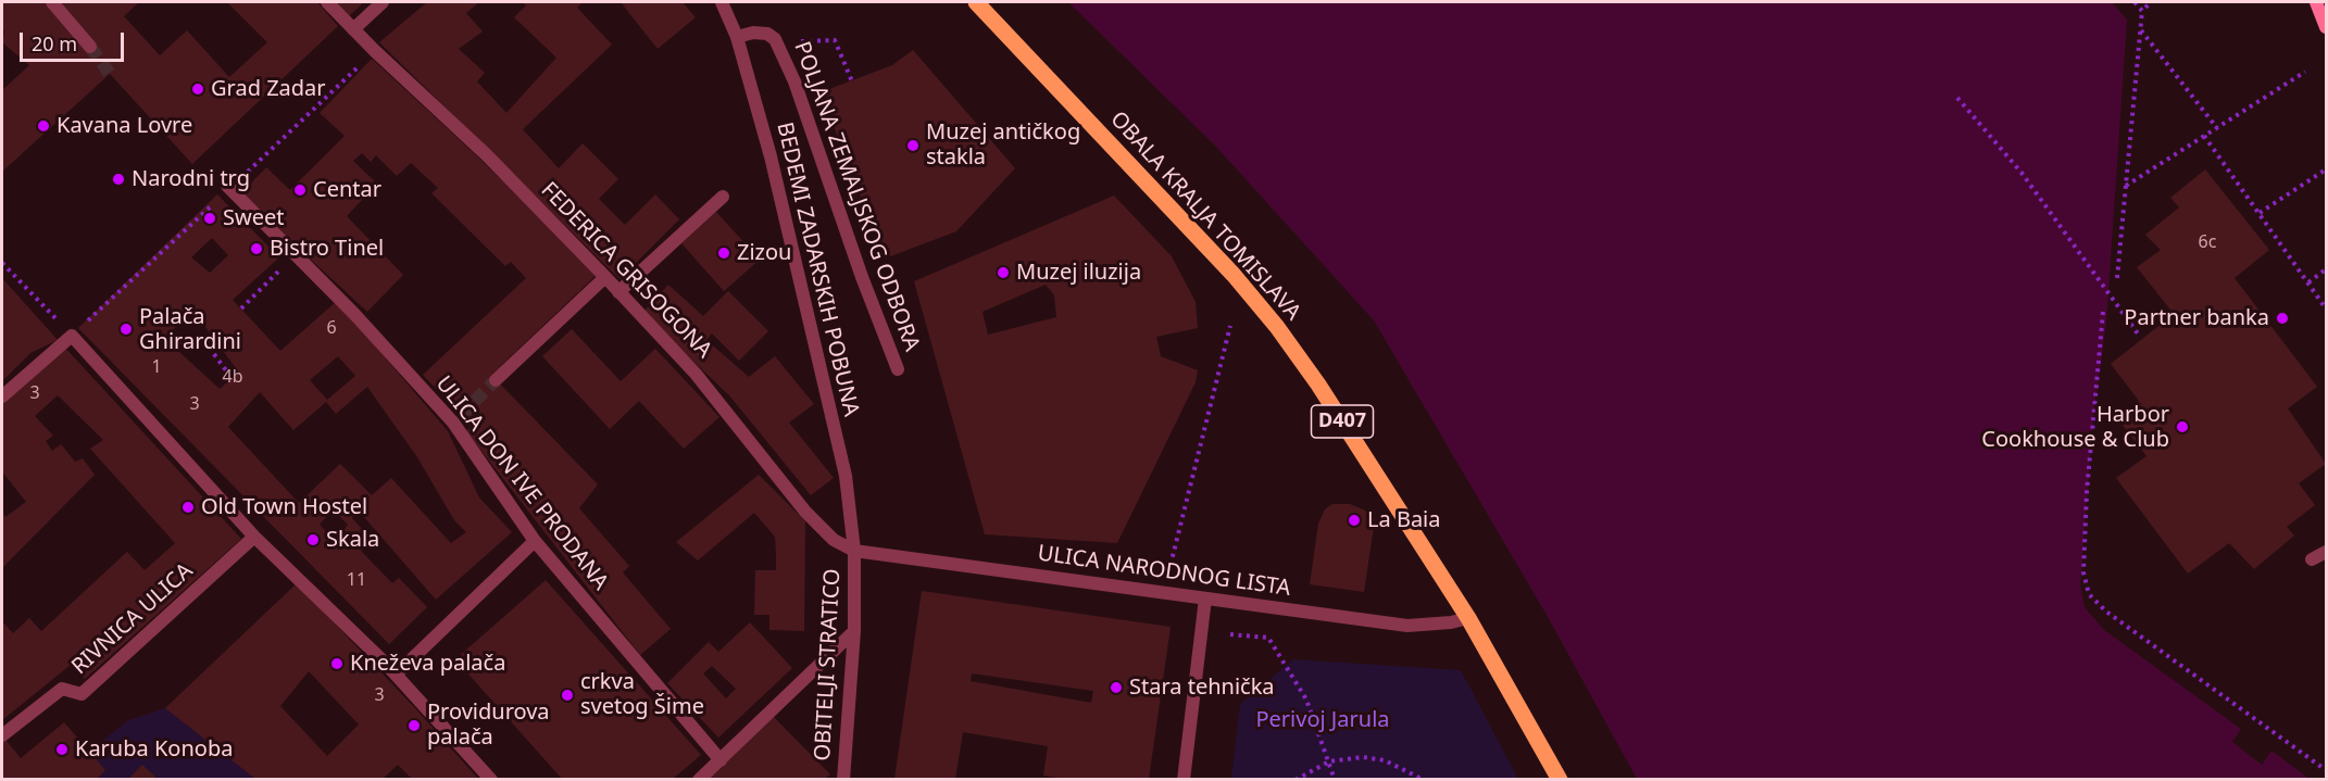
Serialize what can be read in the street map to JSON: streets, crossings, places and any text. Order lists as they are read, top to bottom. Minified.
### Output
{"streets":{"main road":["OBALA KRALJA TOMISLAVA","D407"],"street":["POLJANA ZEMALJSKOG ODBORA","BEDEMI ZADARSKIH POBUNA","FEDERICA GRISOGONA","ULICA DON IVE PRODANA","ULICA NARODNOG LISTA","RIVNICA ULICA","OBITELJI STRATICO"]},"crossings":[["POLJANA ZEMALJSKOG ODBORA","BEDEMI ZADARSKIH POBUNA"],["OBALA KRALJA TOMISLAVA","ULICA NARODNOG LISTA"],["BEDEMI ZADARSKIH POBUNA","FEDERICA GRISOGONA"],["BEDEMI ZADARSKIH POBUNA","ULICA NARODNOG LISTA"],["BEDEMI ZADARSKIH POBUNA","OBITELJI STRATICO"],["FEDERICA GRISOGONA","ULICA NARODNOG LISTA"],["FEDERICA GRISOGONA","OBITELJI STRATICO"],["ULICA NARODNOG LISTA","OBITELJI STRATICO"]],"parks":["Perivoj Jarula"],"places":["Grad Zadar","Kavana Lovre","Muzej antičkog stakla","Narodni trg","Centar","Sweet","Bistro Tinel","Zizou","Muzej iluzija","Partner banka","Palača Ghirardini","Harbor Cookhouse & Club","Old Town Hostel","La Baia","Skala","Kneževa palača","Stara tehnička","crkva svetog Šime","Providurova palača","Karuba Konoba"],"house_numbers":["6c","6","1","4b","3","3","11","3"],"scale_bar":"20 m"}
